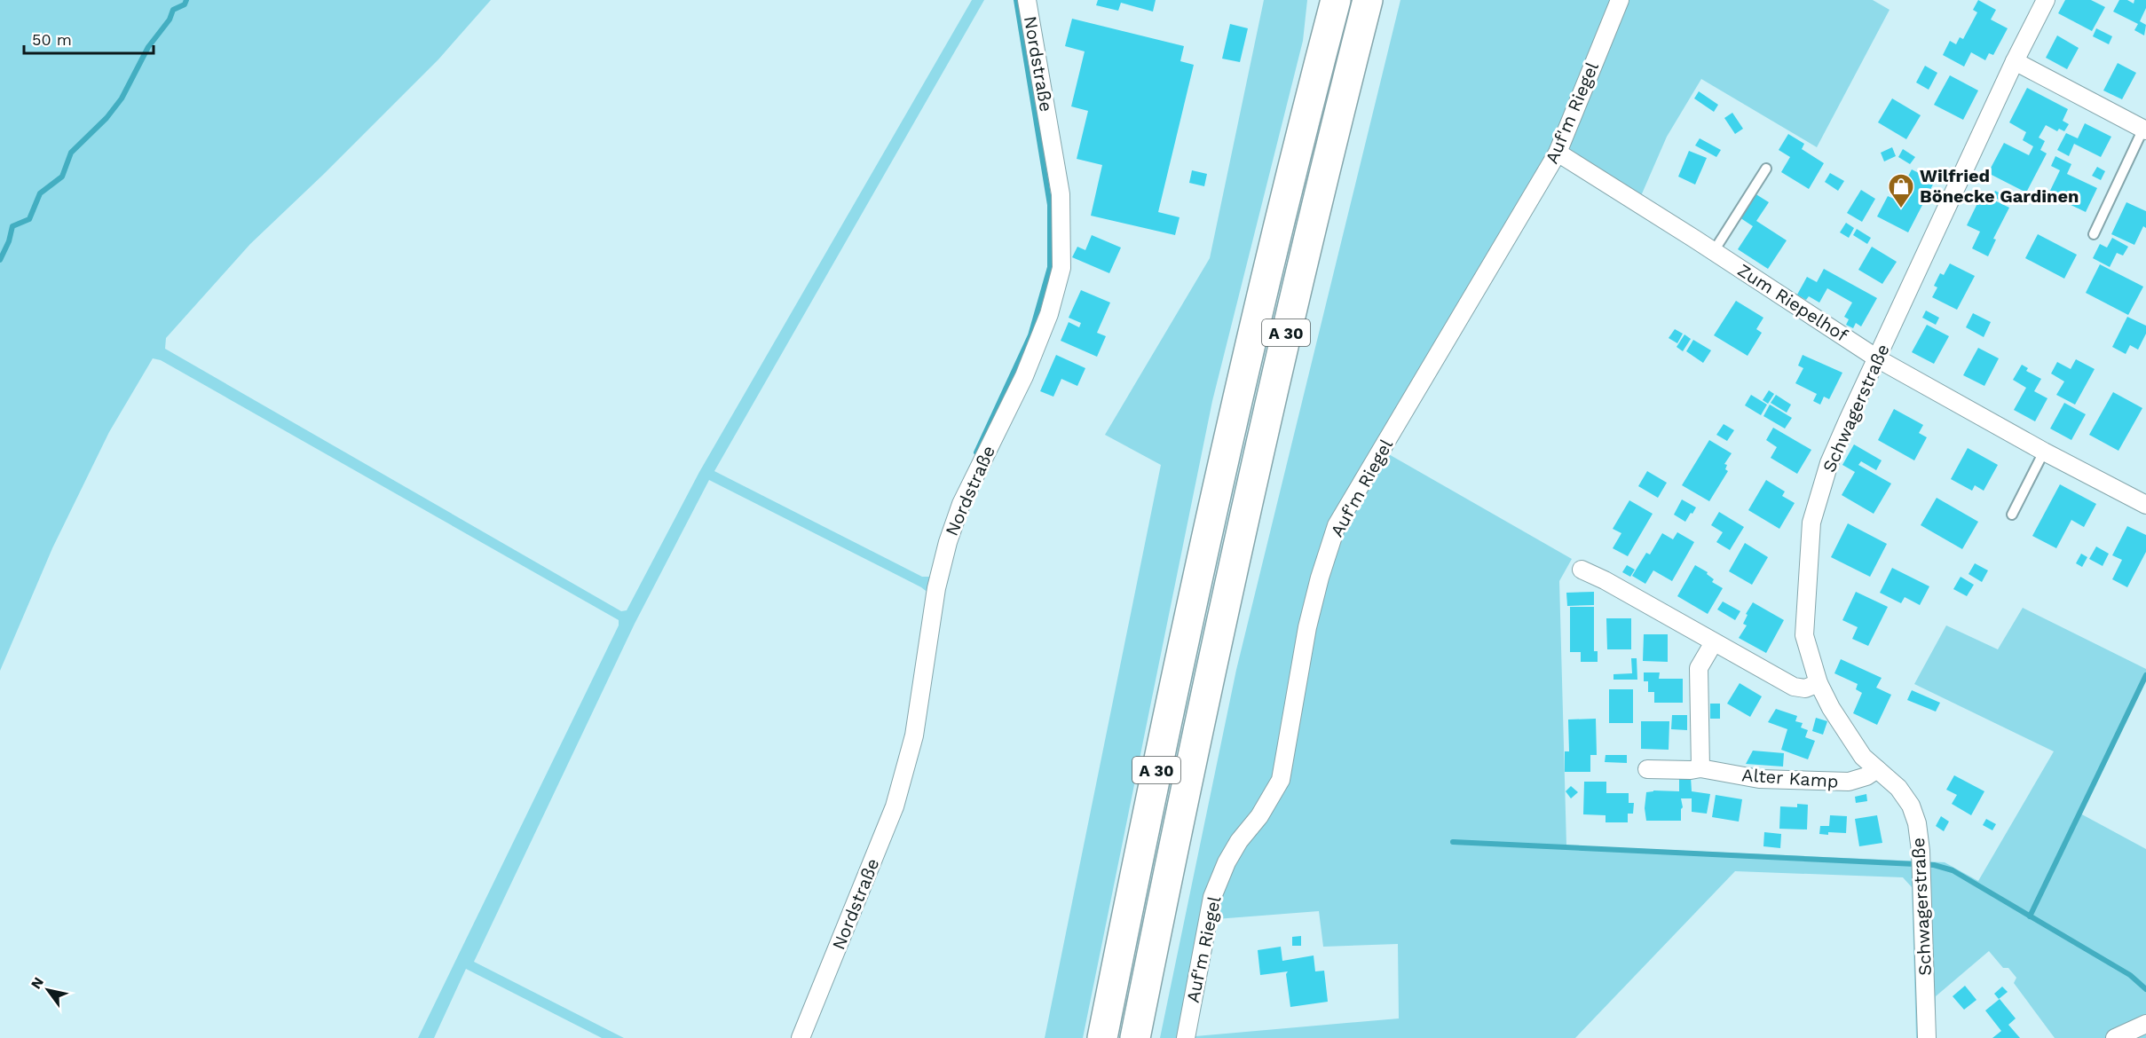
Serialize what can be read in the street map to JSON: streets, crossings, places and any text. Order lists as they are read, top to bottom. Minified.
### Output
{"streets":{"highway":["A 30"],"street":["Nordstraße","Auf'm Riegel","Zum Riepelhof","Schwagerstraße","Alter Kamp"]},"crossings":[["Auf'm Riegel","Zum Riepelhof"],["Zum Riepelhof","Schwagerstraße"],["Schwagerstraße","Alter Kamp"]],"places":{"shop":["Wilfried Bönecke Gardinen"]},"scale_bar":"50 m","north":"top left"}
